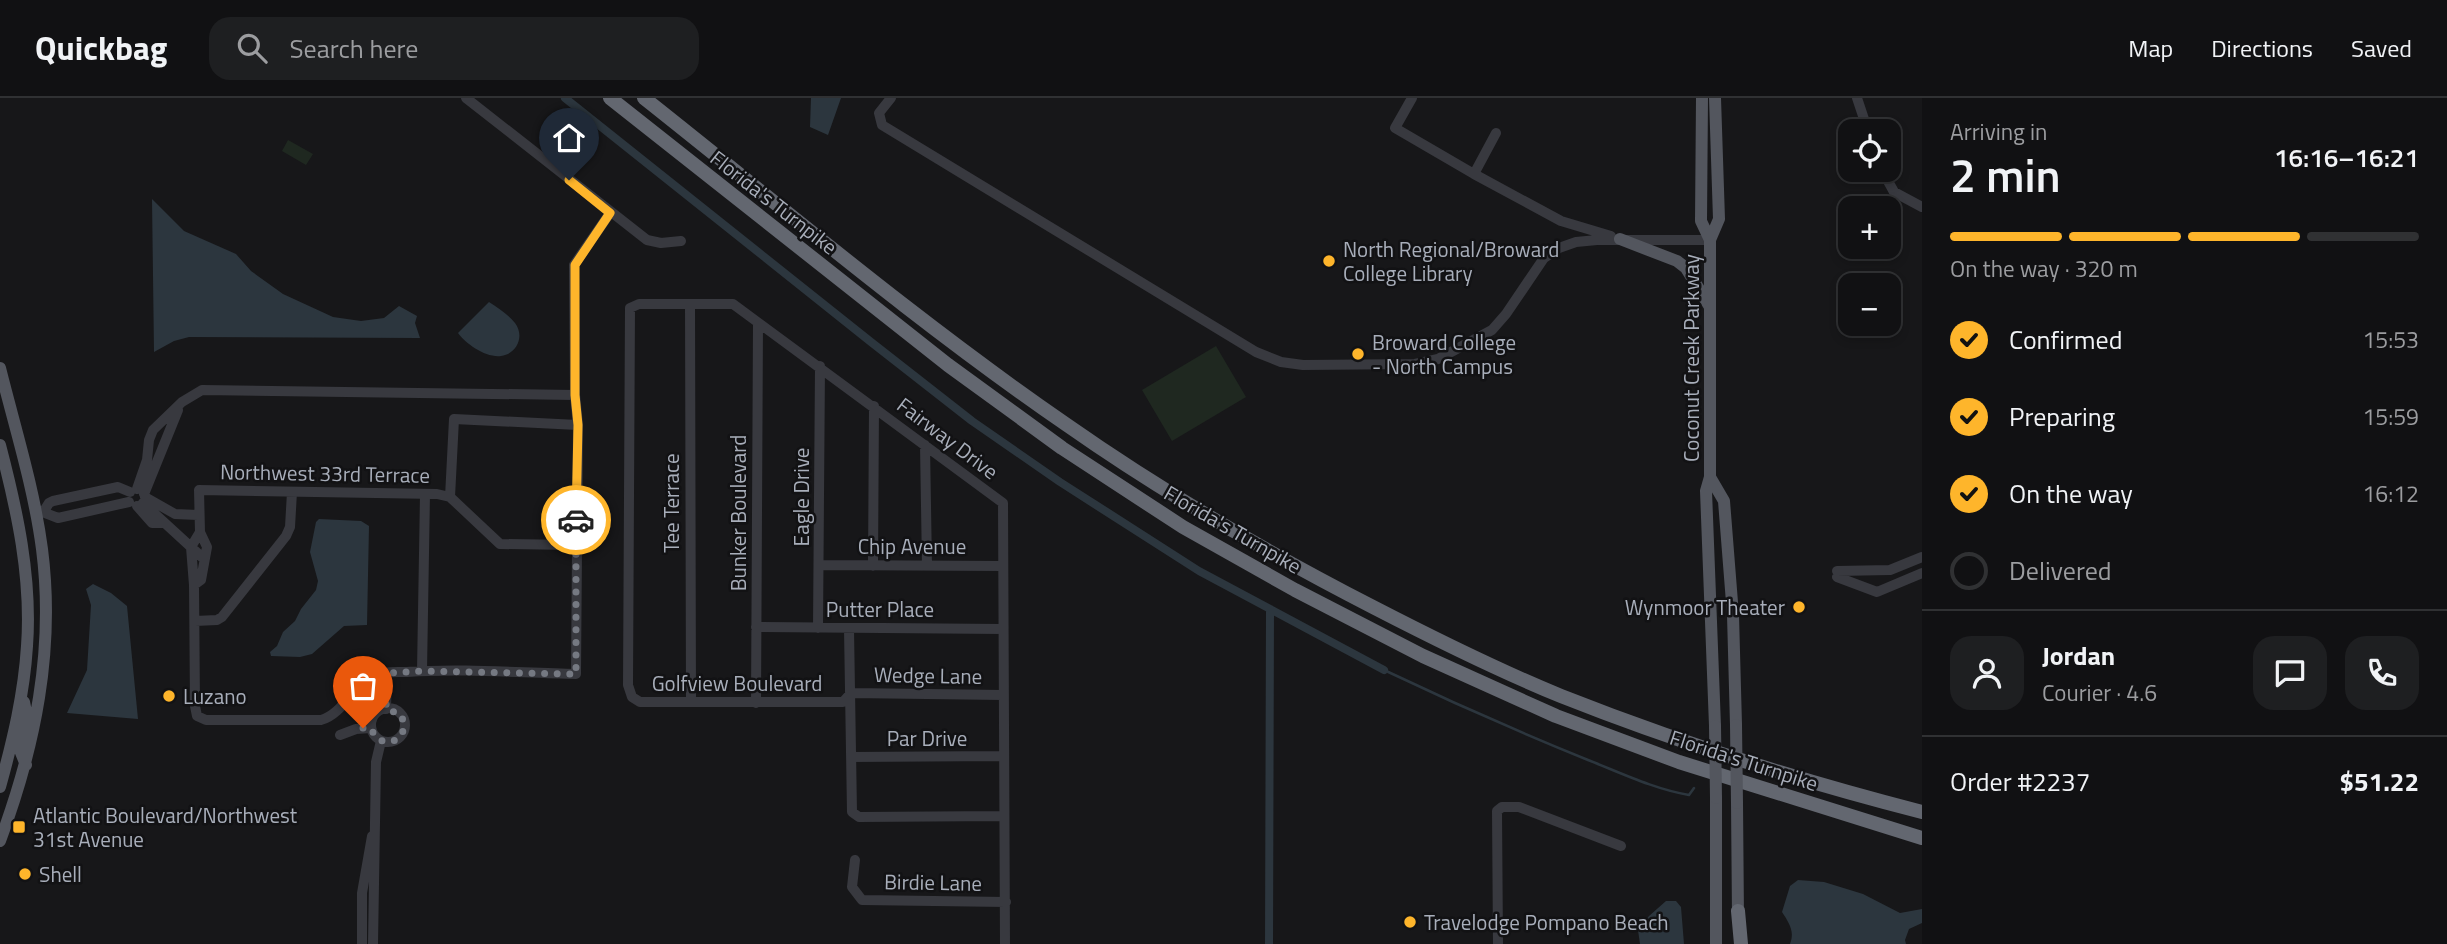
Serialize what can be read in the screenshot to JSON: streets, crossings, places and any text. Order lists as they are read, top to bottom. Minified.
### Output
{"streets":{"highway":["Florida's Turnpike"],"main road":["Coconut Creek Parkway"],"street":["Fairway Drive","Northwest 33rd Terrace","Eagle Drive","Tee Terrace","Bunker Boulevard","Chip Avenue","Putter Place","Wedge Lane","Golfview Boulevard","Par Drive","Birdie Lane"]},"crossings":[["Fairway Drive","Eagle Drive"],["Fairway Drive","Tee Terrace"],["Fairway Drive","Bunker Boulevard"],["Fairway Drive","Chip Avenue"],["Fairway Drive","Putter Place"],["Fairway Drive","Wedge Lane"],["Fairway Drive","Golfview Boulevard"],["Fairway Drive","Par Drive"],["Fairway Drive","Birdie Lane"],["Eagle Drive","Chip Avenue"],["Eagle Drive","Putter Place"],["Tee Terrace","Golfview Boulevard"],["Bunker Boulevard","Putter Place"],["Bunker Boulevard","Golfview Boulevard"],["Putter Place","Golfview Boulevard"],["Wedge Lane","Golfview Boulevard"],["Golfview Boulevard","Par Drive"]],"places":{"other":["North Regional/Broward College Library","Broward College - North Campus","Wynmoor Theater","Luzano","Shell","Travelodge Pompano Beach"],"transit":["Atlantic Boulevard/Northwest 31st Avenue"]},"page":{"header":"Quickbag","search":"Search here","nav":["Map","Directions","Saved"],"heading":["2 min","Arriving in","16:16–16:21"],"panel":["Jordan","Courier · 4.6","Order #2237","$51.22"],"map_buttons":["+","−"],"bar":"On the way · 320 m","list":[["Confirmed","15:53"],["Preparing","15:59"],["On the way","16:12"],"Delivered"]}}
